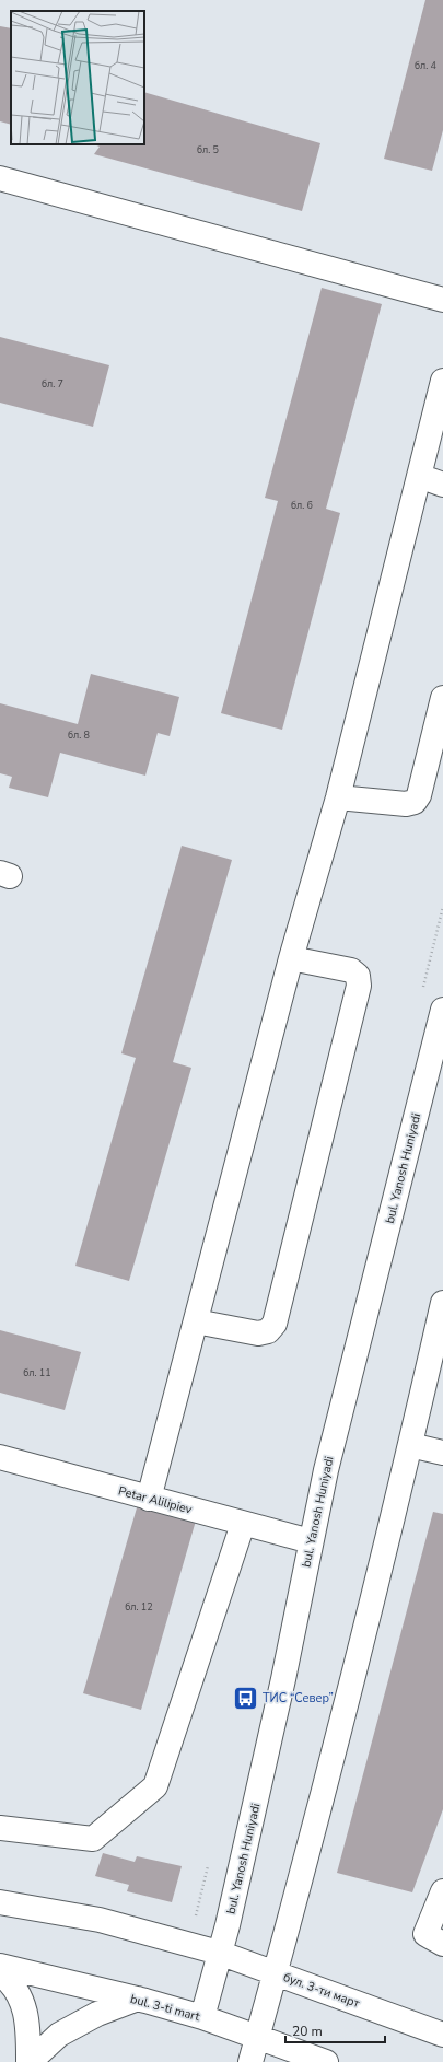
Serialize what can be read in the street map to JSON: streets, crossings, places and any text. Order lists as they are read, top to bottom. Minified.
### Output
{"streets":{"street":["bul. Yanosh Huniyadi","Petar Alilipiev","бул. 3-ти март","bul. 3-ti mart"]},"crossings":[["bul. Yanosh Huniyadi","Petar Alilipiev"],["bul. Yanosh Huniyadi","bul. 3-ti mart"]],"places":{"bus stop":["ТИС “Север”"]},"house_numbers":["бл. 4","бл. 5","бл. 7","бл. 6","бл. 8","бл. 11","бл. 12"],"scale_bar":"20 m"}
